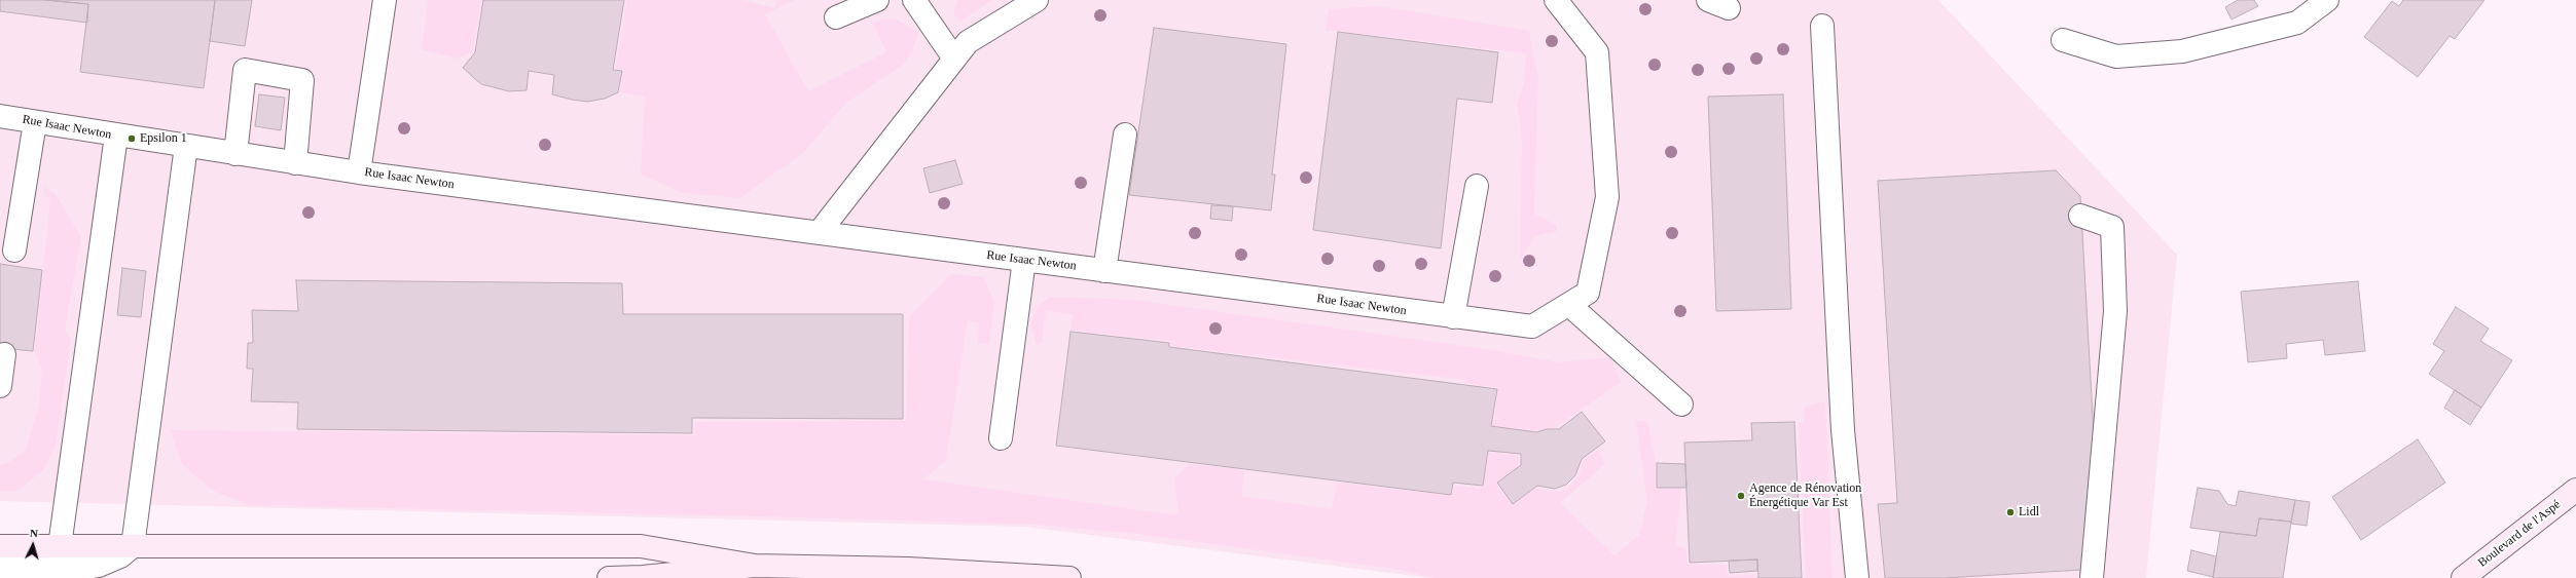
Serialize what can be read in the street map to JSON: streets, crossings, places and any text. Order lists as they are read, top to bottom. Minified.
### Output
{"streets":{"main road":["Boulevard de l'Aspé"],"lane":["Rue Isaac Newton"]},"places":["Epsilon 1","Agence de Rénovation Énergétique Var Est","Lidl"],"north":"top"}
